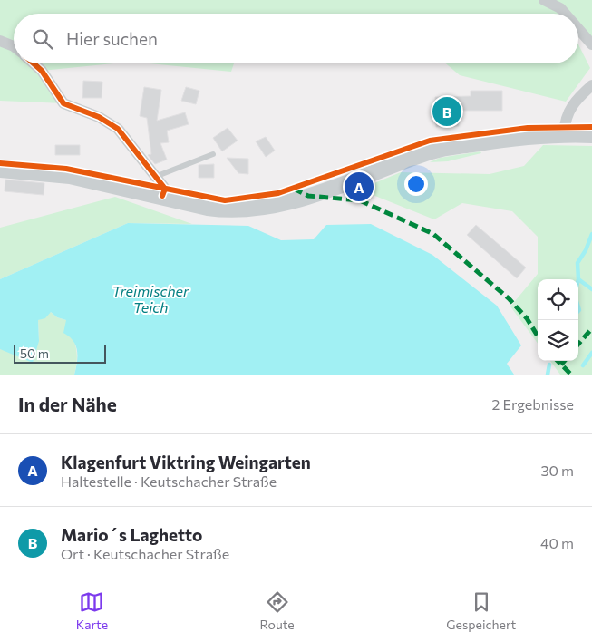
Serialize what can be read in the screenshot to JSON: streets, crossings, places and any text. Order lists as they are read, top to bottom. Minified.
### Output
{"water":["Treimischer Teich"],"scale_bar":"50 m","page":{"search":"Hier suchen","pins":["B","A"],"scale":"50 m","heading":["In der Nähe","2 Ergebnisse"],"list":[{"mark":"A","name":"Klagenfurt Viktring Weingarten","note":"Haltestelle · Keutschacher Straße","value":"30 m"},{"mark":"B","name":"Mario´s Laghetto","note":"Ort · Keutschacher Straße","value":"40 m"}],"nav":["Karte","Route","Gespeichert"]}}
